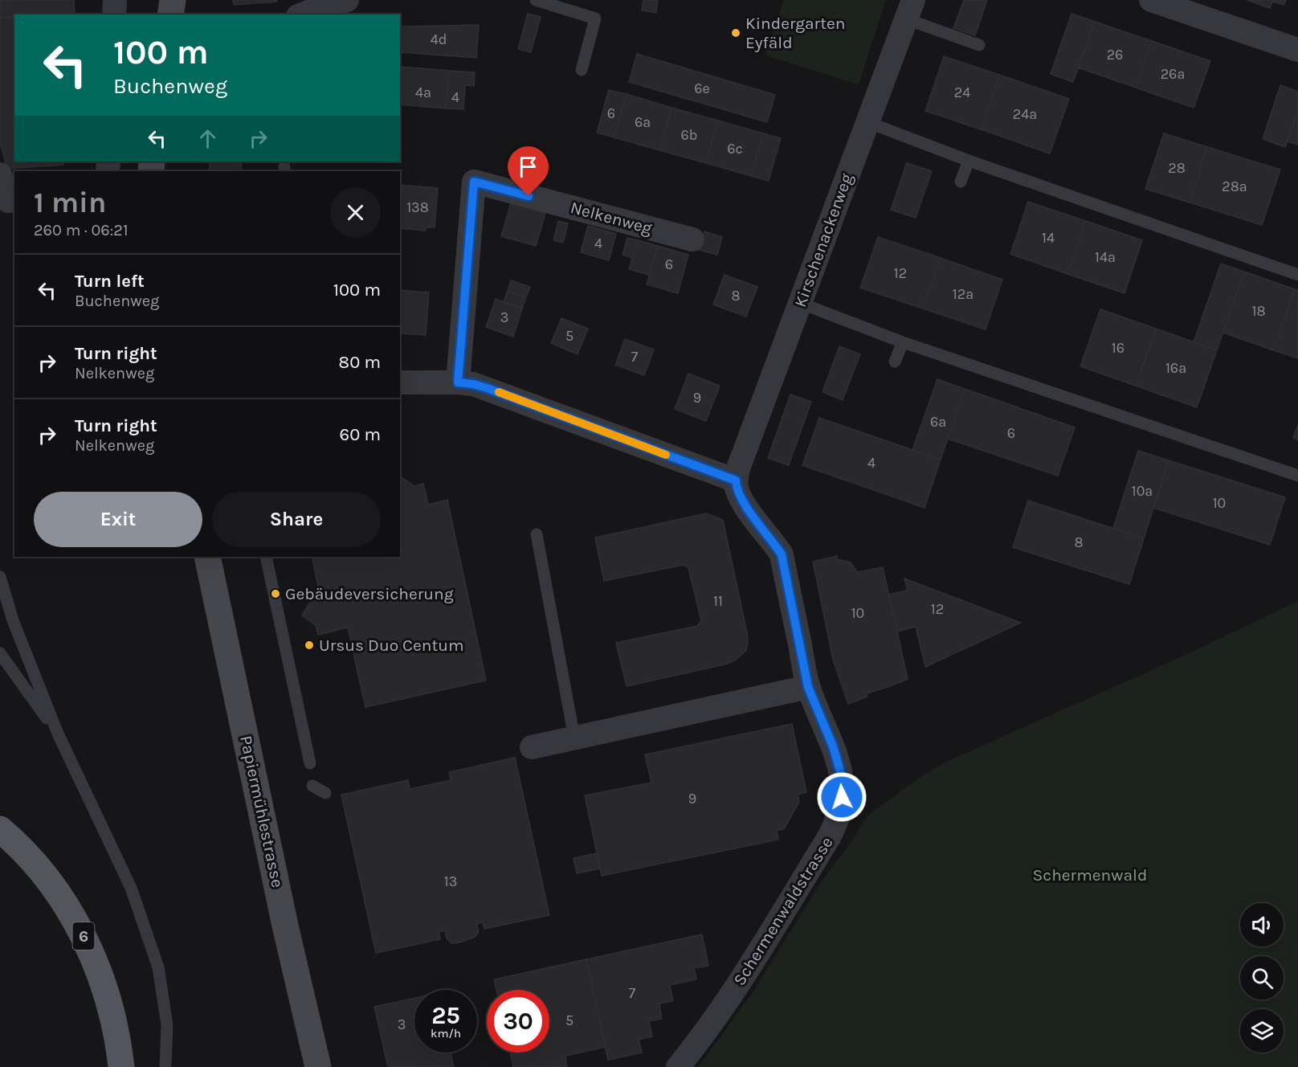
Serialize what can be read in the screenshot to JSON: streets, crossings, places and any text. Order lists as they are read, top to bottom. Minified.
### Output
{"streets":{"main road":["Papiermühlestrasse","6"],"street":["Nelkenweg","Kirschenackerweg","Schermenwaldstrasse"]},"crossings":[["Kirschenackerweg","Schermenwaldstrasse"]],"parks":["Schermenwald"],"places":["Kindergarten Eyfäld","Gebäudeversicherung","Ursus Duo Centum"],"house_numbers":["4d","26","26a","6e","4a","24","4","6","24a","6a","6b","6c","28","28a","138","14","4","14a","6","12","12a","8","18","3","5","16","7","16a","9","6a","6","4","10a","10","8","11","12","10","9","13","7","5","3"],"page":{"turn":["100 m","Buchenweg"],"heading":["1 min","260 m · 06:21"],"list":[{"name":"Turn left","note":"Buchenweg","value":"100 m"},{"name":"Turn right","note":"Nelkenweg","value":"80 m"},{"name":"Turn right","note":"Nelkenweg","value":"60 m"}],"buttons":["Exit","Share"],"speed":"25 km/h","limit":"30"}}
